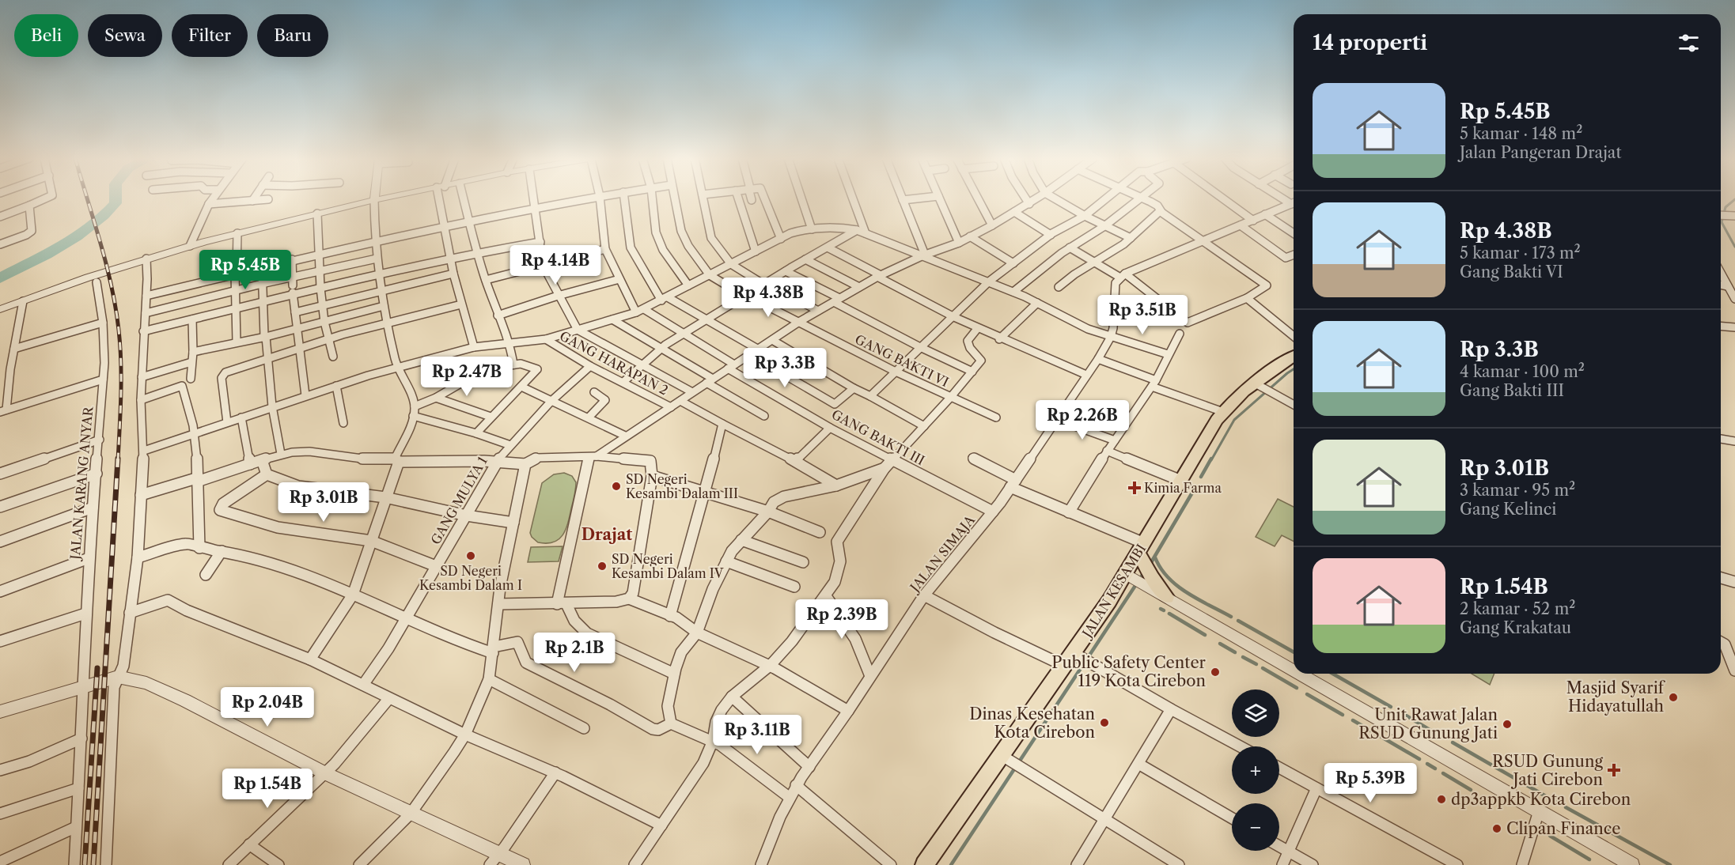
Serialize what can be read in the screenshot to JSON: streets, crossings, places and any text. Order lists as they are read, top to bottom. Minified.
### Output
{"streets":{"main road":["JALAN KESAMBI"],"street":["GANG BAKTI VI","GANG HARAPAN 2","GANG BAKTI III","JALAN KARANG ANYAR","GANG MULYA 1","JALAN SIMAJA"]},"crossings":[["GANG HARAPAN 2","GANG MULYA 1"],["GANG BAKTI III","JALAN SIMAJA"]],"districts":["Drajat"],"places":{"other":["SD Negeri Kesambi Dalam III","SD Negeri Kesambi Dalam I","SD Negeri Kesambi Dalam IV","Public Safety Center 119 Kota Cirebon","Masjid Syarif Hidayatullah","Dinas Kesehatan Kota Cirebon","Unit Rawat Jalan RSUD Gunung Jati","dp3appkb Kota Cirebon","Clipan Finance"],"health":["Kimia Farma","RSUD Gunung Jati Cirebon"]},"page":{"chip":["Beli","Sewa","Filter","Baru"],"heading":"14 properti","list":[{"name":"Rp 5.45B","note":"5 kamar · 148 m² · Jalan Pangeran Drajat"},{"name":"Rp 4.38B","note":"5 kamar · 173 m² · Gang Bakti VI"},{"name":"Rp 3.3B","note":"4 kamar · 100 m² · Gang Bakti III"},{"name":"Rp 3.01B","note":"3 kamar · 95 m² · Gang Kelinci"},{"name":"Rp 1.54B","note":"2 kamar · 52 m² · Gang Krakatau"}],"price":["Rp 4.14B","Rp 5.45B","Rp 4.38B","Rp 3.51B","Rp 3.3B","Rp 2.47B","Rp 2.26B","Rp 3.01B","Rp 2.39B","Rp 2.1B","Rp 2.04B","Rp 3.11B","Rp 5.39B","Rp 1.54B"],"map_buttons":["+","−"]}}
